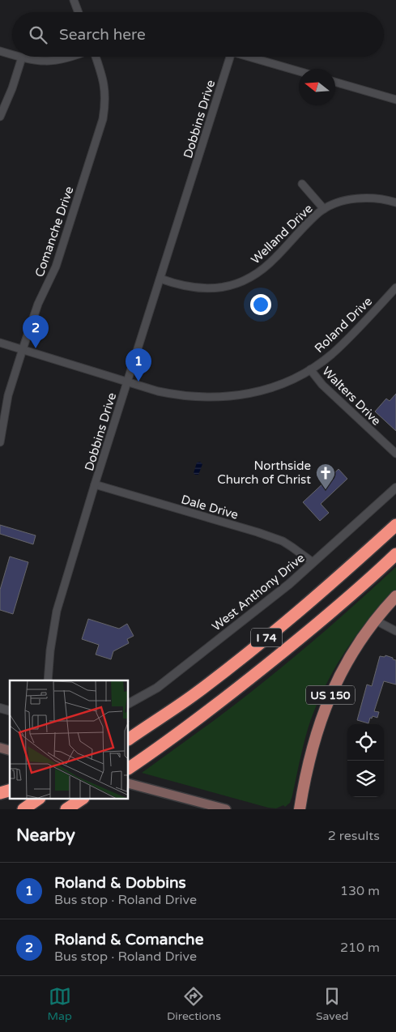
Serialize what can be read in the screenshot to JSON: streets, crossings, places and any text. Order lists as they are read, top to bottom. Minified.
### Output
{"streets":{"highway":["I 74"],"main road":["US 150"],"street":["Dobbins Drive","Comanche Drive","Welland Drive","Roland Drive","Walters Drive","Dale Drive","West Anthony Drive"]},"crossings":[["Dobbins Drive","Welland Drive"],["Dobbins Drive","Roland Drive"],["Dobbins Drive","Dale Drive"],["Comanche Drive","Roland Drive"],["Roland Drive","Walters Drive"],["Dale Drive","West Anthony Drive"]],"places":{"church":["Northside Church of Christ"]},"north":"left","page":{"search":"Search here","pins":["2","1"],"heading":["Nearby","2 results"],"list":[{"mark":"1","name":"Roland & Dobbins","note":"Bus stop · Roland Drive","value":"130 m"},{"mark":"2","name":"Roland & Comanche","note":"Bus stop · Roland Drive","value":"210 m"}],"nav":["Map","Directions","Saved"]}}
